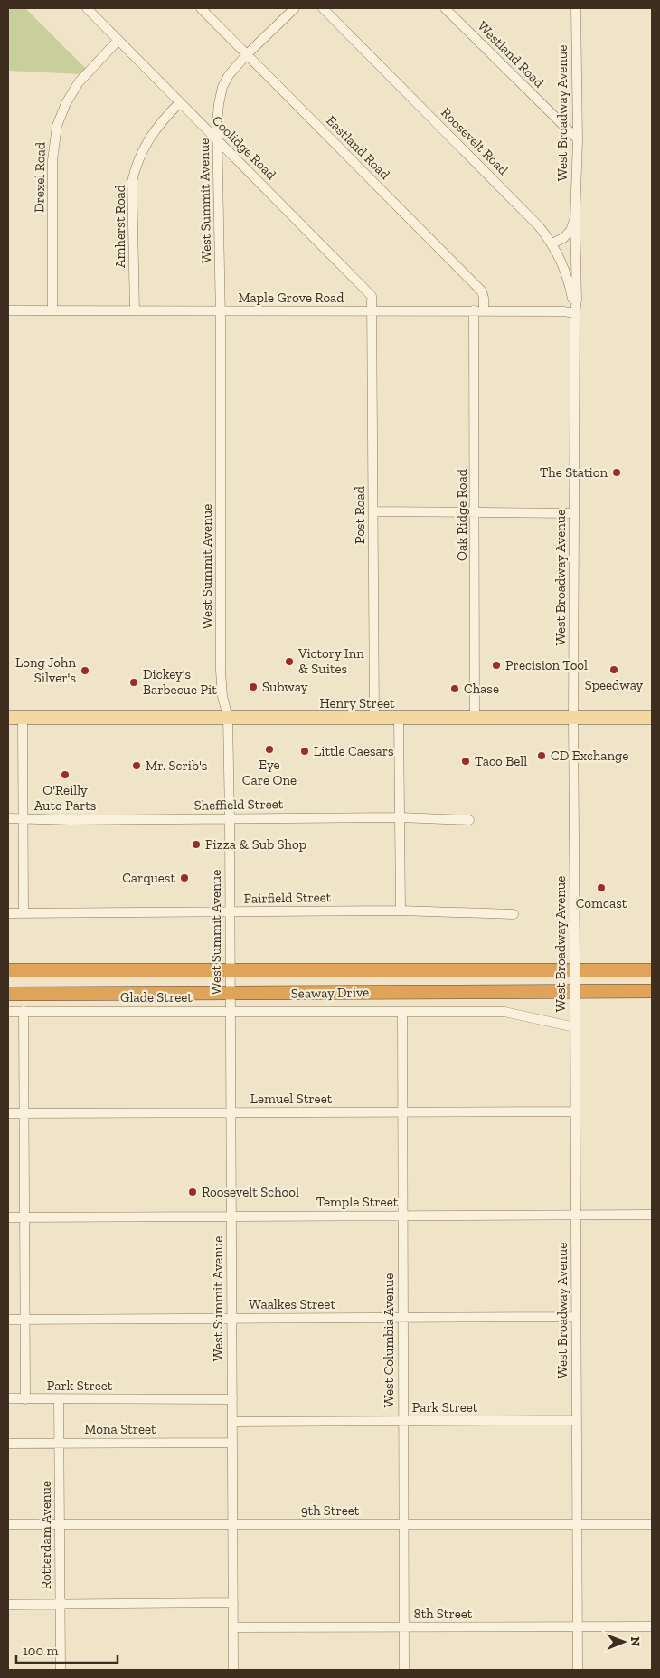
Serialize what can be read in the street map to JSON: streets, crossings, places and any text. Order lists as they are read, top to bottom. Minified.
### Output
{"streets":{"highway":["Seaway Drive"],"main road":["Henry Street"],"street":["Westland Road","West Broadway Avenue","Roosevelt Road","Coolidge Road","Eastland Road","Drexel Road","West Summit Avenue","Amherst Road","Maple Grove Road","Post Road","Oak Ridge Road","Sheffield Street","Fairfield Street","Glade Street","Lemuel Street","Temple Street","Waalkes Street","West Columbia Avenue","Park Street","Mona Street","9th Street","Rotterdam Avenue","8th Street"]},"crossings":[["Westland Road","West Broadway Avenue"],["West Broadway Avenue","Roosevelt Road"],["West Broadway Avenue","Maple Grove Road"],["West Broadway Avenue","Henry Street"],["West Broadway Avenue","Glade Street"],["West Broadway Avenue","Lemuel Street"],["West Broadway Avenue","Temple Street"],["West Broadway Avenue","Waalkes Street"],["West Broadway Avenue","Park Street"],["West Broadway Avenue","9th Street"],["West Broadway Avenue","8th Street"],["Roosevelt Road","Maple Grove Road"],["Coolidge Road","Drexel Road"],["Coolidge Road","West Summit Avenue"],["Coolidge Road","Amherst Road"],["Coolidge Road","Maple Grove Road"],["Coolidge Road","Post Road"],["Eastland Road","West Summit Avenue"],["Eastland Road","Maple Grove Road"],["Drexel Road","Maple Grove Road"],["West Summit Avenue","Maple Grove Road"],["West Summit Avenue","Henry Street"],["West Summit Avenue","Sheffield Street"],["West Summit Avenue","Fairfield Street"],["West Summit Avenue","Seaway Drive"],["West Summit Avenue","Glade Street"],["West Summit Avenue","Lemuel Street"],["West Summit Avenue","Temple Street"],["West Summit Avenue","Waalkes Street"],["West Summit Avenue","Park Street"],["West Summit Avenue","Mona Street"],["West Summit Avenue","9th Street"],["West Summit Avenue","8th Street"],["Amherst Road","Maple Grove Road"],["Maple Grove Road","Post Road"],["Maple Grove Road","Oak Ridge Road"],["Post Road","Henry Street"],["Oak Ridge Road","Henry Street"],["Glade Street","West Columbia Avenue"],["Lemuel Street","West Columbia Avenue"],["Temple Street","West Columbia Avenue"],["Waalkes Street","West Columbia Avenue"],["West Columbia Avenue","Park Street"],["West Columbia Avenue","9th Street"],["West Columbia Avenue","8th Street"],["Park Street","Rotterdam Avenue"],["Mona Street","Rotterdam Avenue"],["9th Street","Rotterdam Avenue"]],"places":["The Station","Victory Inn & Suites","Precision Tool","Speedway","Long John Silver's","Dickey's Barbecue Pit","Subway","Chase","Eye Care One","Little Caesars","CD Exchange","Taco Bell","Mr. Scrib's","O'Reilly Auto Parts","Pizza & Sub Shop","Carquest","Comcast","Roosevelt School"],"scale_bar":"100 m","north":"right"}
